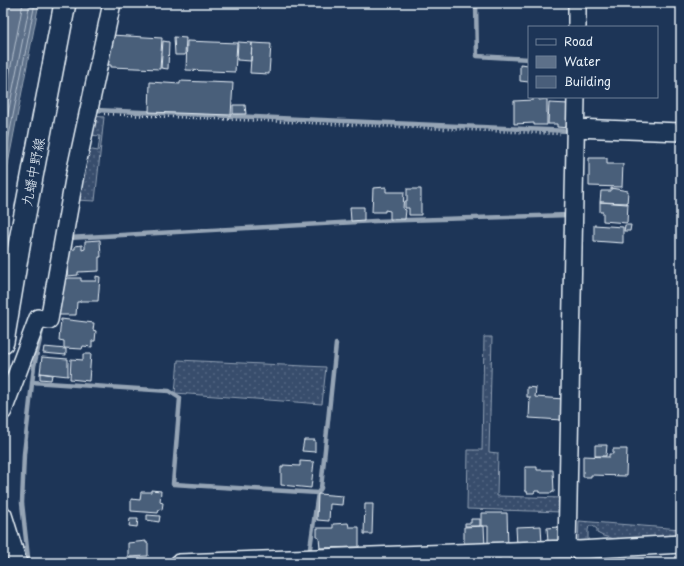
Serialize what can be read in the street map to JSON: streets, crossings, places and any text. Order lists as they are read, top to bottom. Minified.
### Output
{"streets":{"main road":["九蟠中野線"]},"legend":["Road","Water","Building"]}
